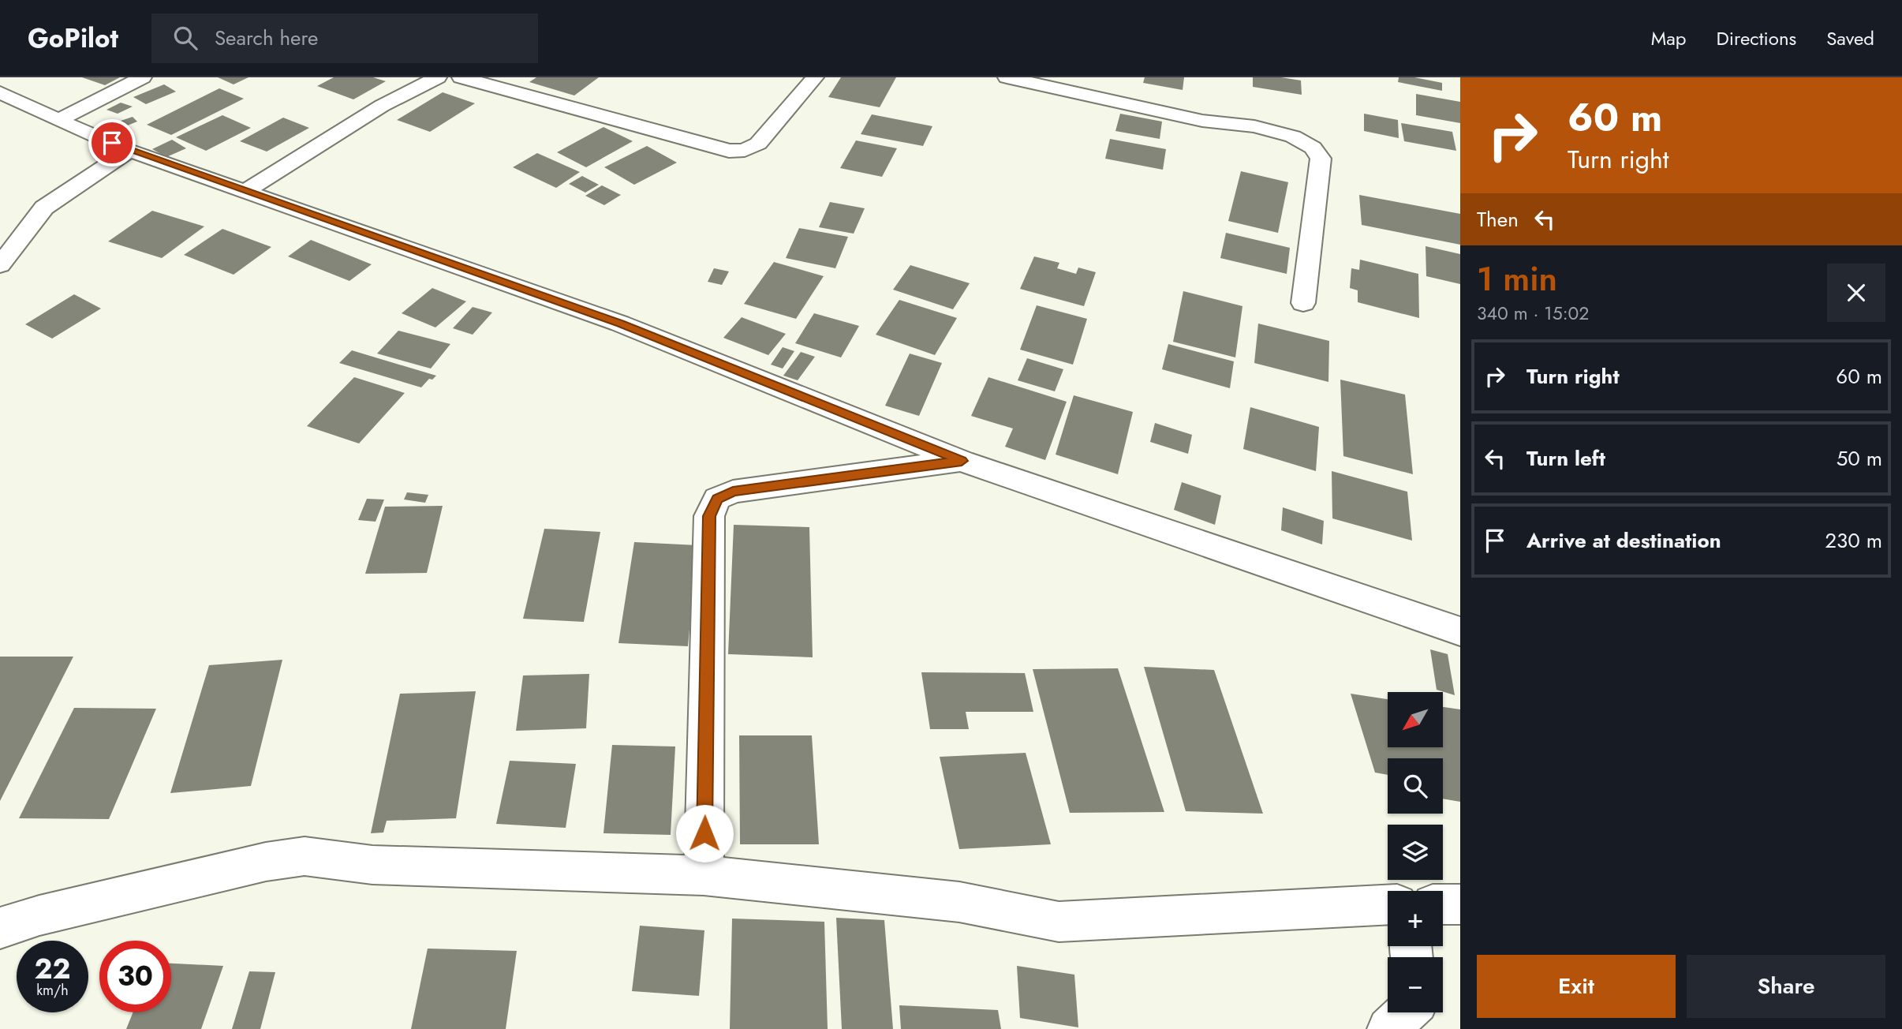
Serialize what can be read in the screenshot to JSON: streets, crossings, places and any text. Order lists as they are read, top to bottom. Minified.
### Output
{"north":"bottom left","page":{"header":"GoPilot","search":"Search here","nav":["Map","Directions","Saved"],"turn":["60 m","Turn right"],"then":"Then","heading":["1 min","340 m · 15:02"],"list":[{"name":"Turn right","value":"60 m"},{"name":"Turn left","value":"50 m"},{"name":"Arrive at destination","value":"230 m"}],"map_buttons":["+","−"],"speed":"22 km/h","limit":"30","buttons":["Exit","Share"]}}
